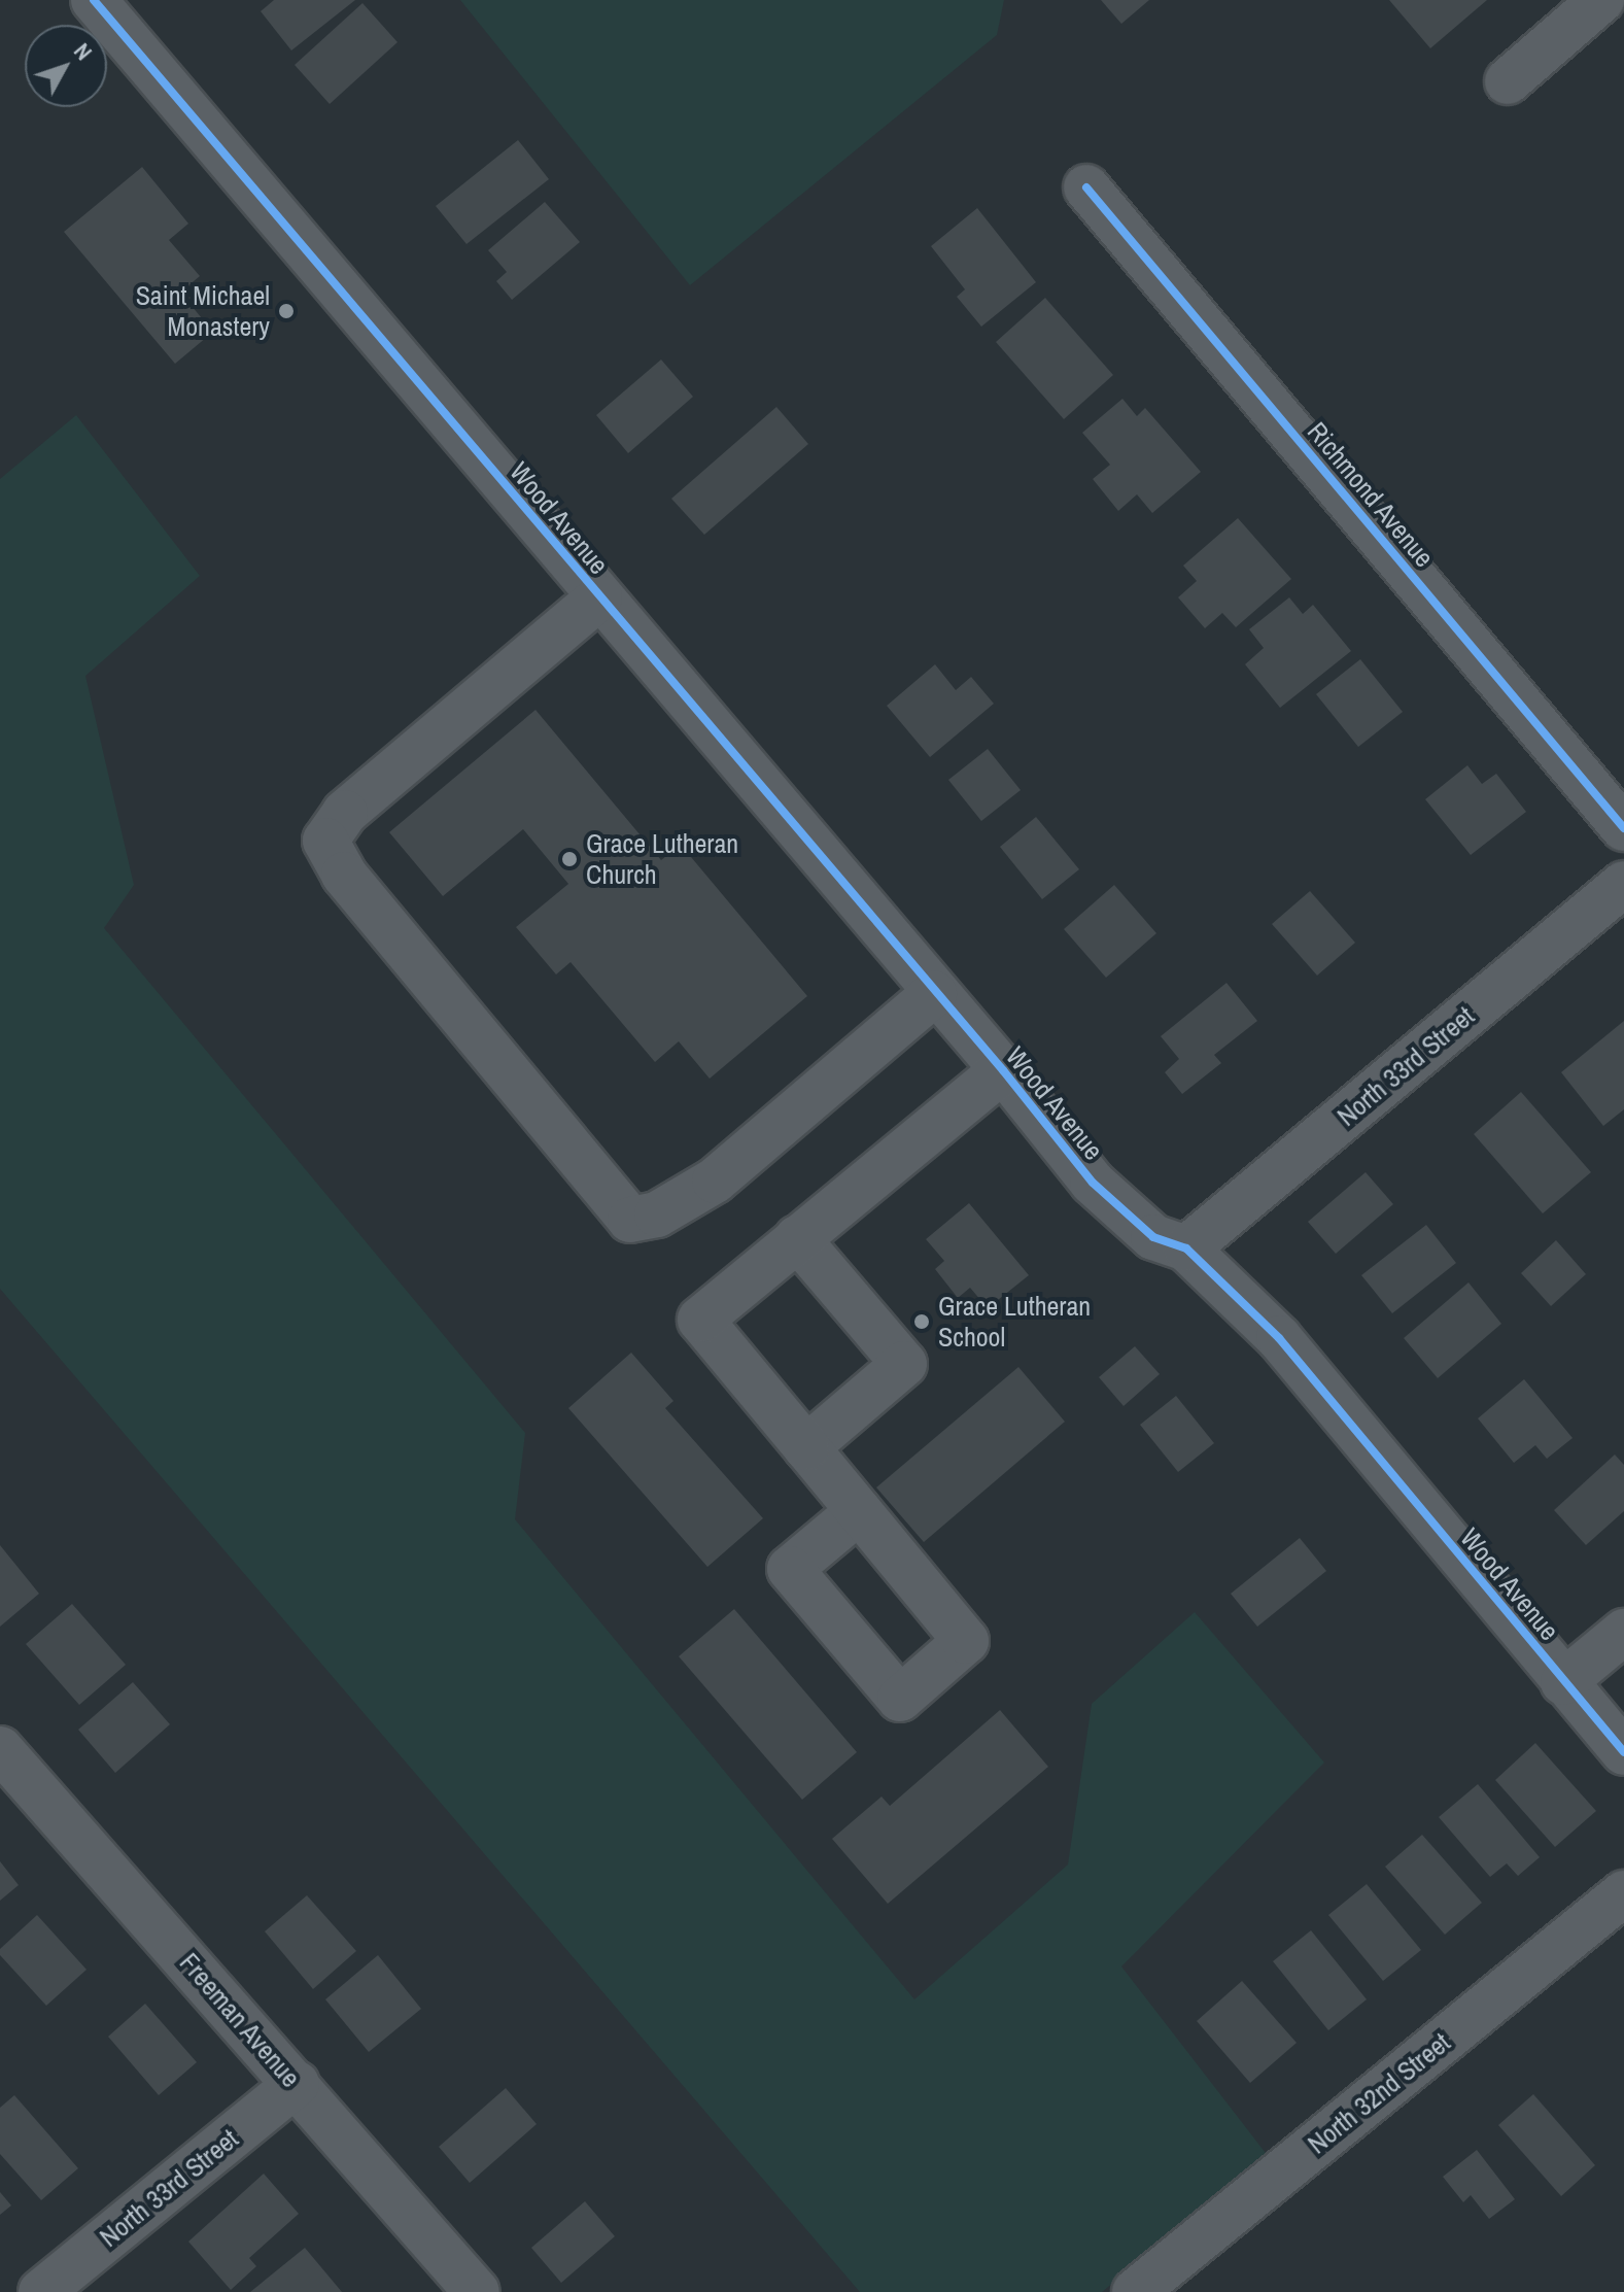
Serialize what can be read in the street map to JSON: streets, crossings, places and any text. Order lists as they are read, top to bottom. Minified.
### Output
{"streets":{"street":["Richmond Avenue","Wood Avenue","North 33rd Street","Freeman Avenue","North 32nd Street"]},"crossings":[["Wood Avenue","North 33rd Street"],["North 33rd Street","Freeman Avenue"]],"places":["Saint Michael Monastery","Grace Lutheran Church","Grace Lutheran School"],"north":"top right"}
